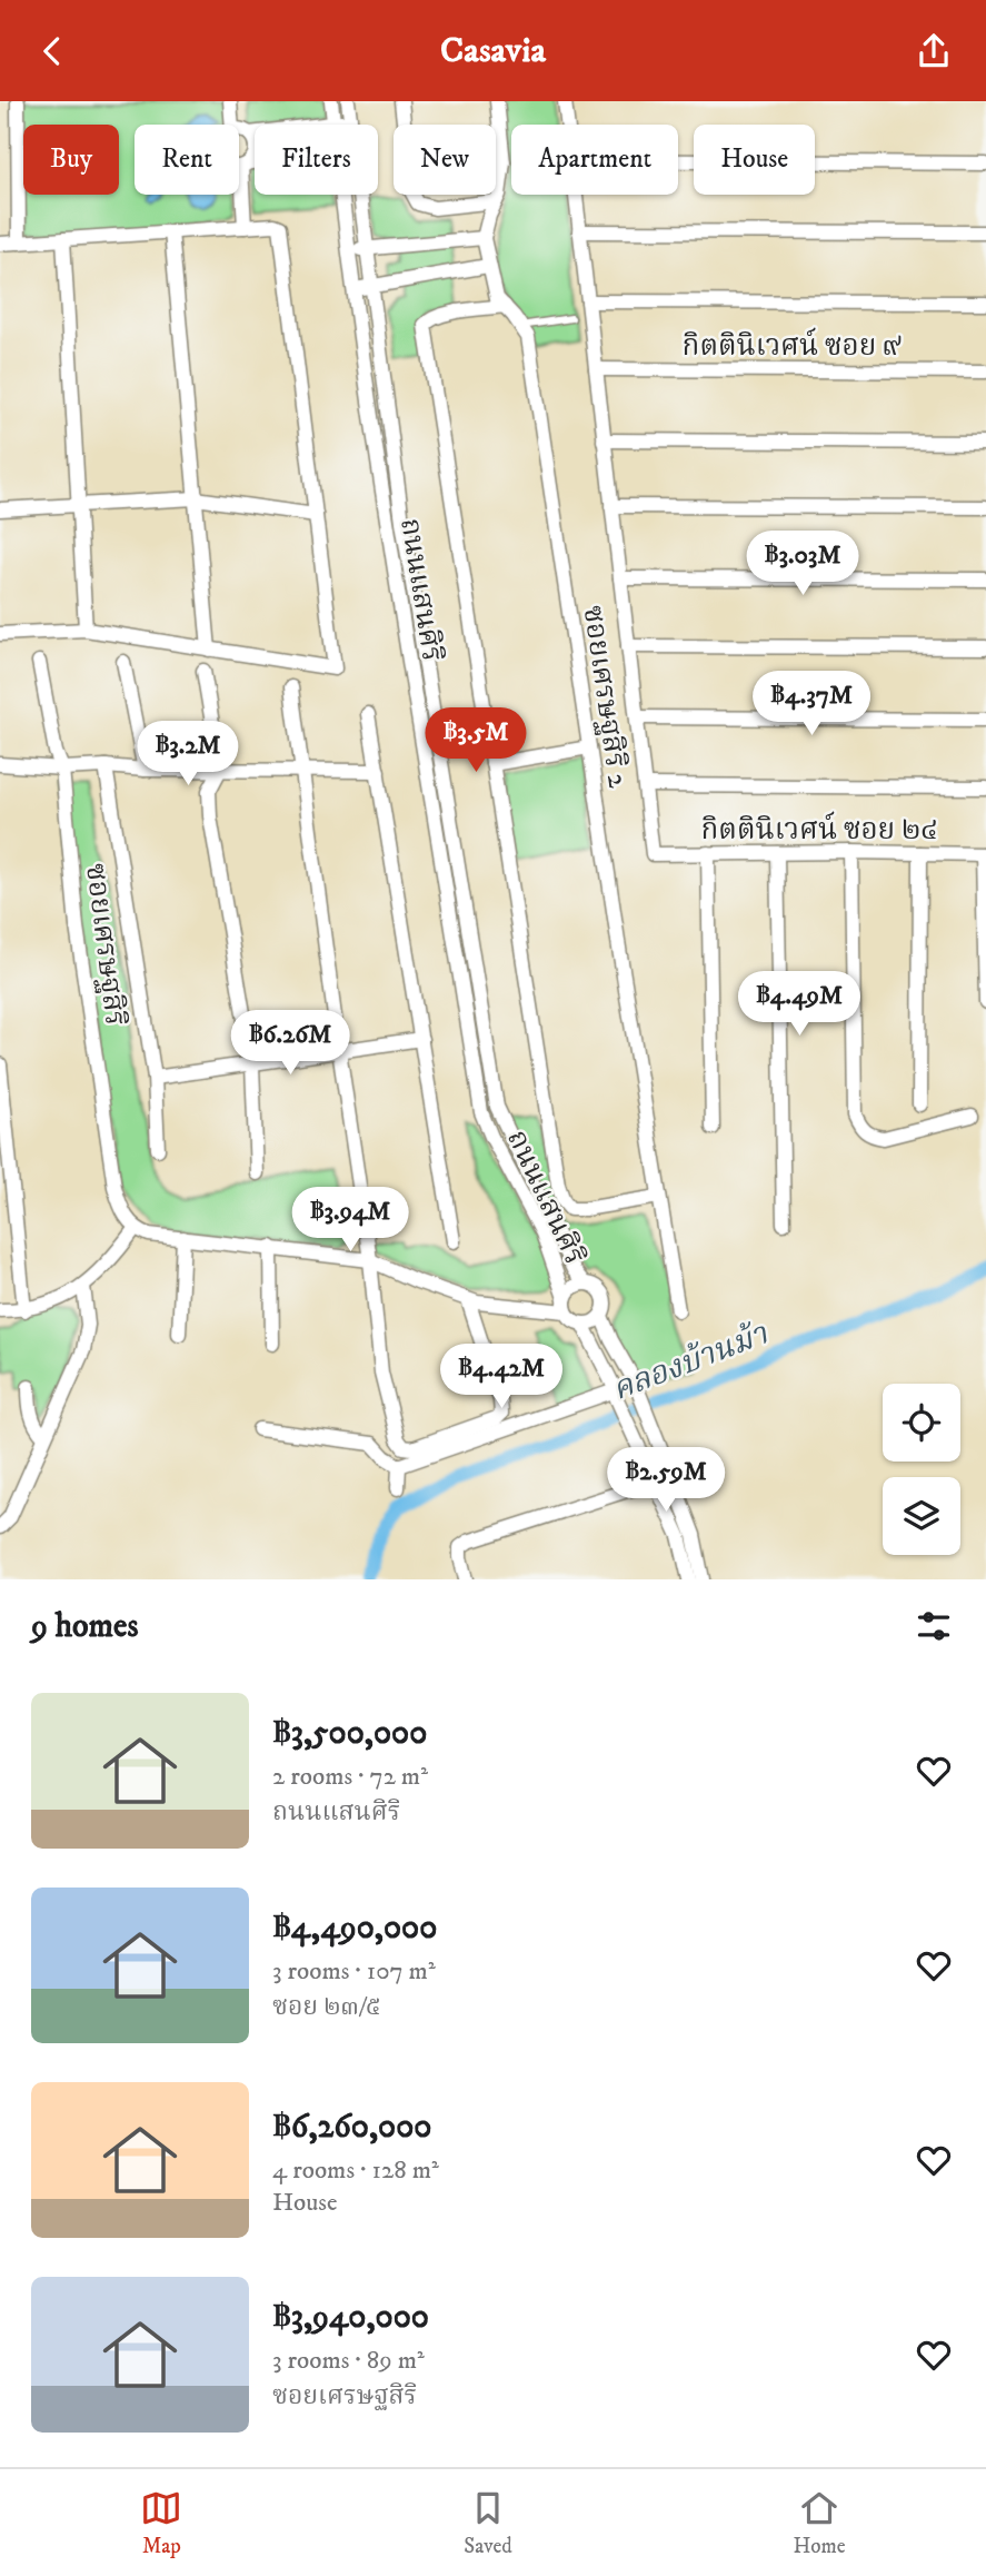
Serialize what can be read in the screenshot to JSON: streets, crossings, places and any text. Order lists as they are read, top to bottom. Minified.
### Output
{"streets":{"street":["กิตตินิเวศน์ ซอย ๙","ถนนแสนศิริ","ซอยเศรษฐสิริ 2","กิตตินิเวศน์ ซอย ๒๔","ซอยเศรษฐสิริ"]},"water":["คลองบ้านม้า"],"page":{"header":"Casavia","chip":["Buy","Rent","Filters","New","Apartment","House"],"price":["฿3.03M","฿4.37M","฿3.5M","฿3.2M","฿4.49M","฿6.26M","฿3.94M","฿4.42M","฿2.59M"],"heading":"9 homes","list":[{"name":"฿3,500,000","note":"2 rooms · 72 m² · ถนนแสนศิริ"},{"name":"฿4,490,000","note":"3 rooms · 107 m² · ซอย ๒๓/๕"},{"name":"฿6,260,000","note":"4 rooms · 128 m² · House"},{"name":"฿3,940,000","note":"3 rooms · 89 m² · ซอยเศรษฐสิริ"}],"tabs":["Map","Saved","Home"]}}
